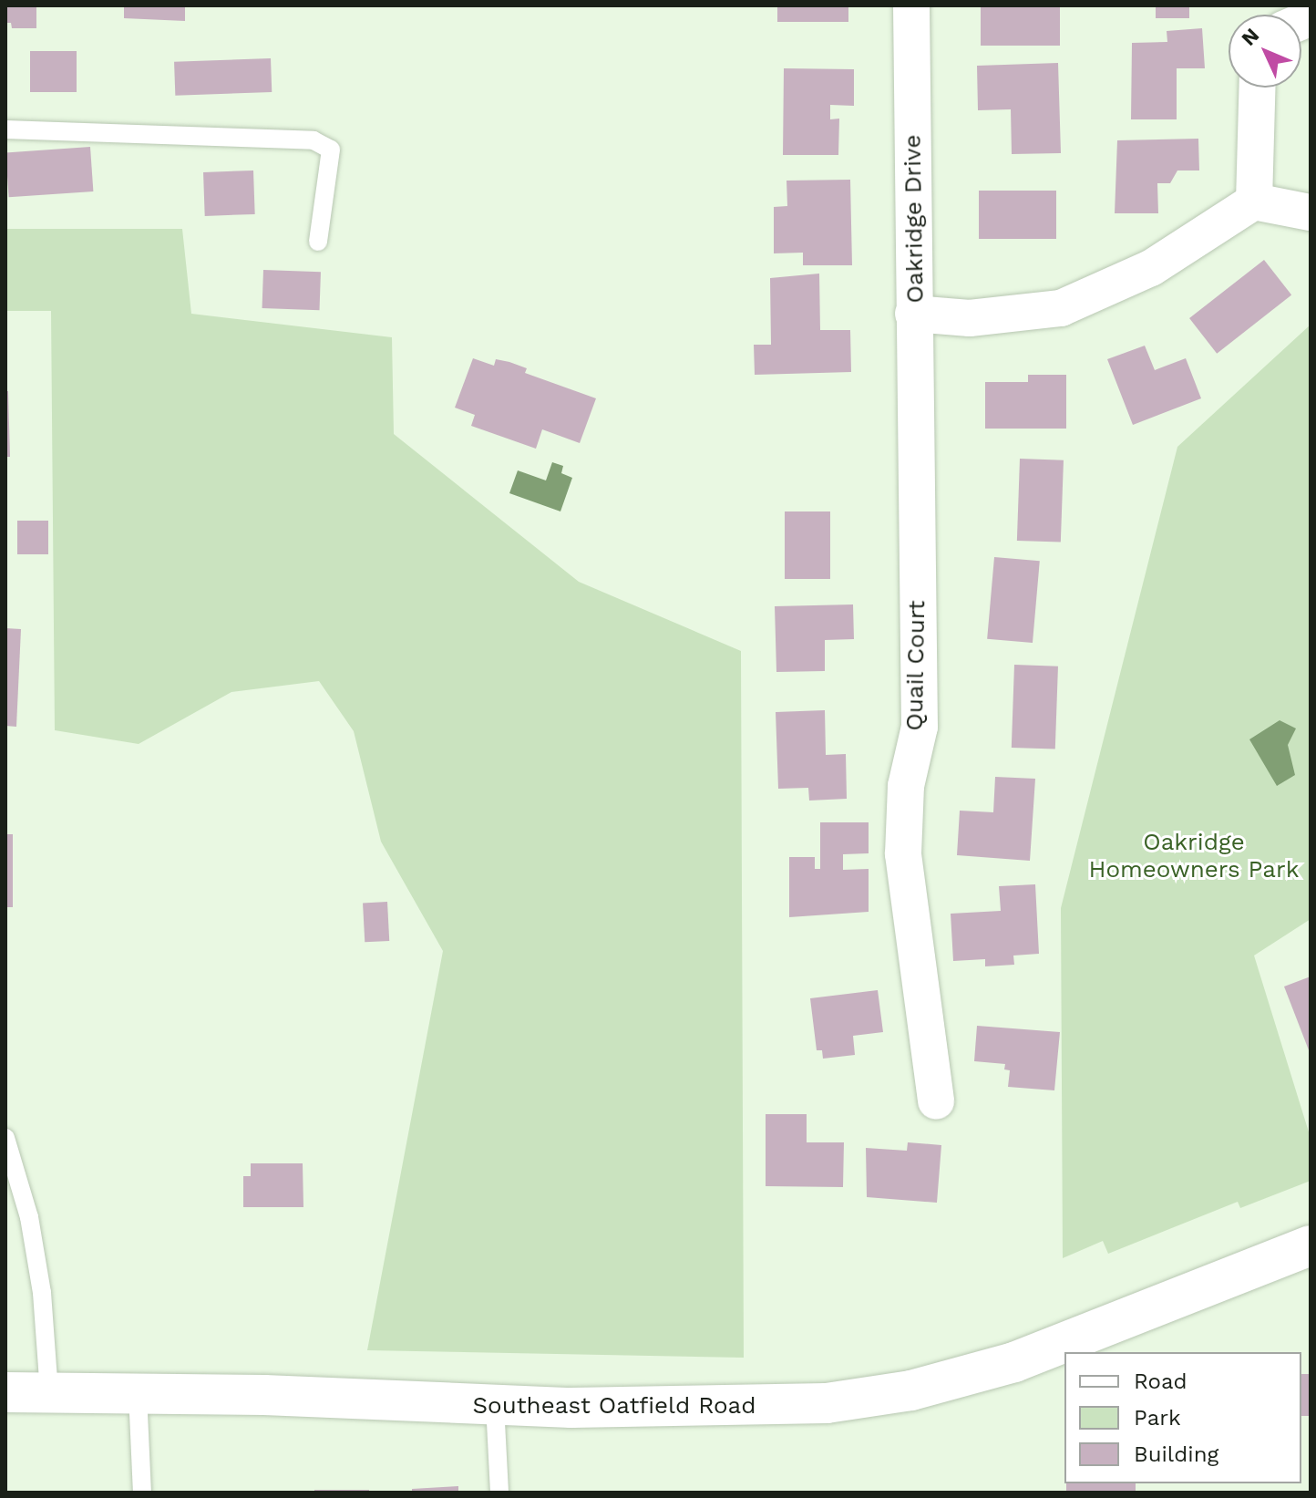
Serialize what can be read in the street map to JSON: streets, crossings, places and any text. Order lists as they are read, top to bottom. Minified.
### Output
{"streets":{"main road":["Southeast Oatfield Road"],"street":["Oakridge Drive","Quail Court"]},"crossings":[["Oakridge Drive","Quail Court"]],"parks":["Oakridge Homeowners Park"],"legend":["Road","Park","Building"],"north":"top left"}
